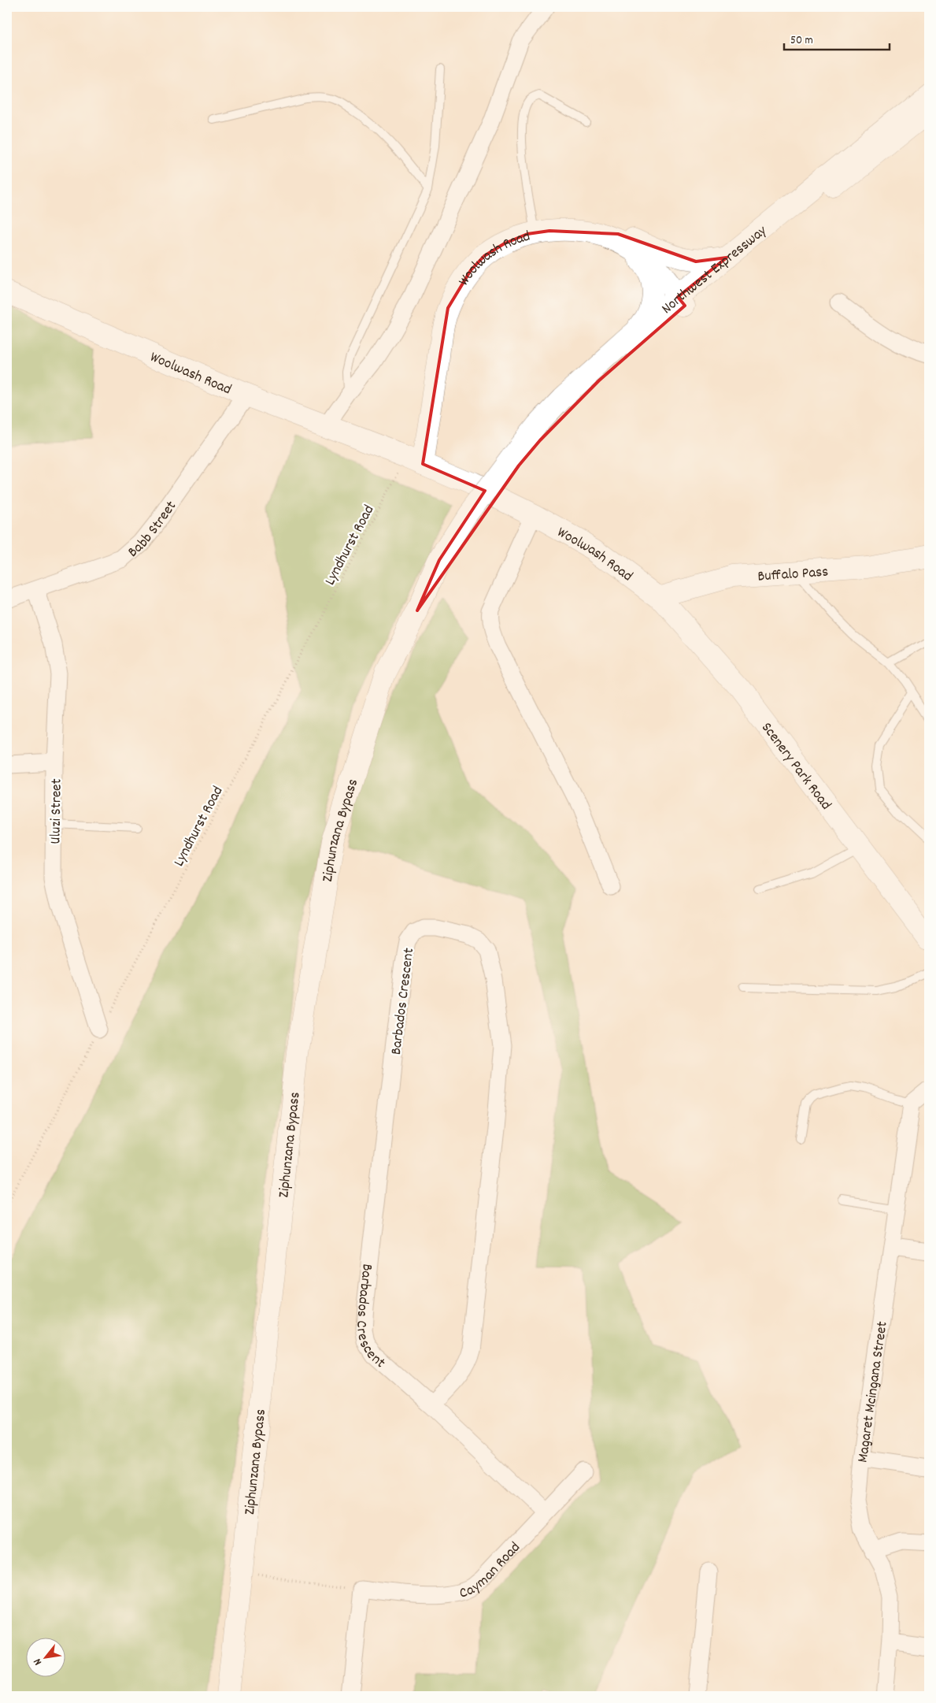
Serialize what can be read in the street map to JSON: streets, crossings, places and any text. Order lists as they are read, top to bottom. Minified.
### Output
{"streets":{"main road":["Woolwash Road","Northwest Expressway","Buffalo Pass","Scenery Park Road","Ziphunzana Bypass"],"street":["Babb Street","Uluzi Street","Barbados Crescent","Magaret Mcingana Street","Cayman Road"],"path":["Lyndhurst Road"]},"crossings":[["Woolwash Road","Northwest Expressway"],["Woolwash Road","Babb Street"],["Woolwash Road","Lyndhurst Road"],["Woolwash Road","Buffalo Pass"],["Woolwash Road","Scenery Park Road"],["Northwest Expressway","Ziphunzana Bypass"],["Babb Street","Uluzi Street"],["Lyndhurst Road","Uluzi Street"],["Buffalo Pass","Scenery Park Road"],["Barbados Crescent","Cayman Road"]],"scale_bar":"50 m","north":"bottom left"}
